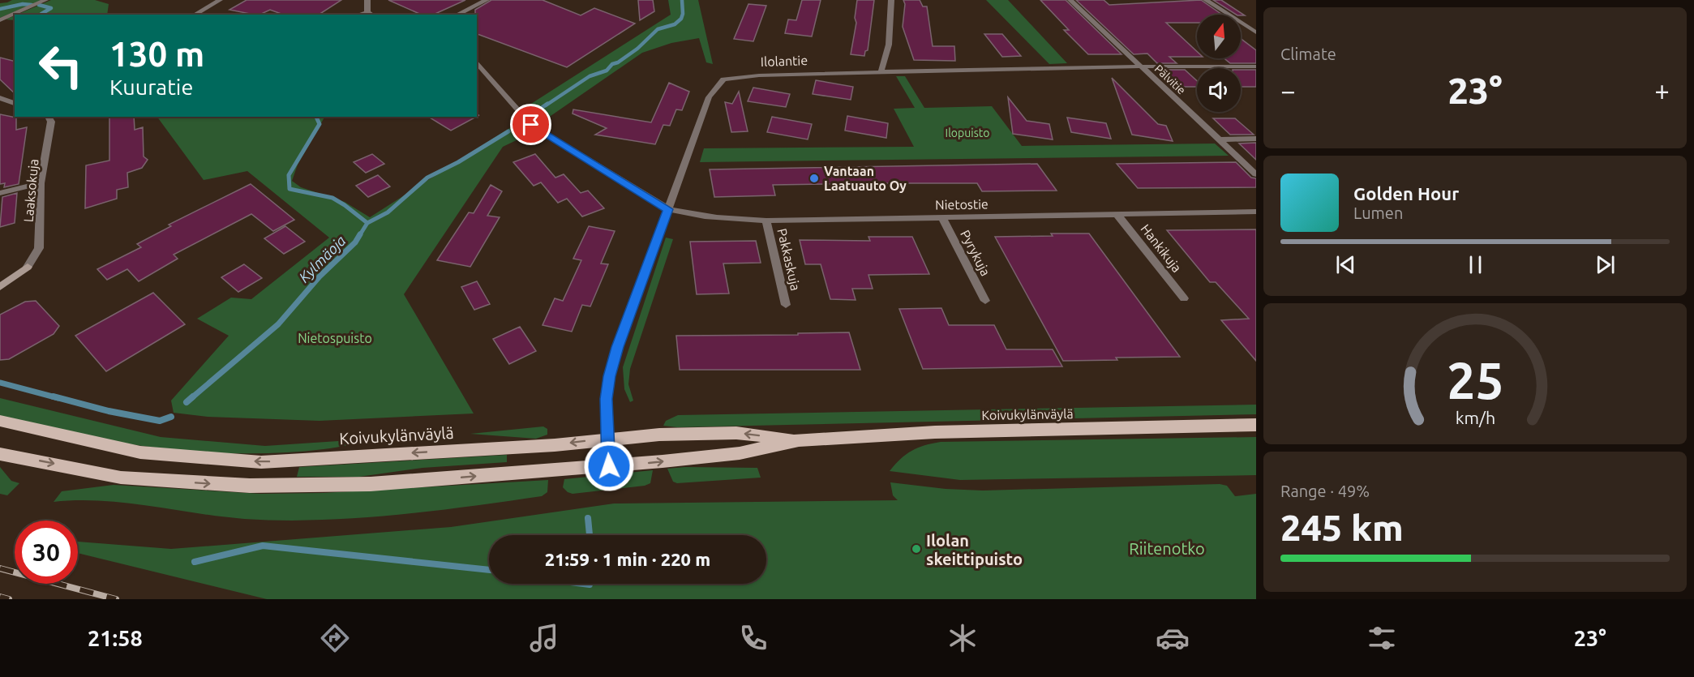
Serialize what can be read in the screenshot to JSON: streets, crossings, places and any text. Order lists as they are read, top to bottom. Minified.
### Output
{"streets":{"main road":["Koivukylänväylä"],"street":["Ilolantie","Pälvitie","Laaksokuja","Nietostie","Hankikuja","Pyrykuja","Pakkaskuja"]},"crossings":[["Ilolantie","Pälvitie"],["Ilolantie","Nietostie"],["Ilolantie","Koivukylänväylä"],["Nietostie","Hankikuja"],["Nietostie","Pyrykuja"],["Nietostie","Pakkaskuja"]],"water":["Kylmäoja"],"parks":["Ilopuisto","Nietospuisto","Riitenotko"],"places":["Vantaan Laatuauto Oy","Ilolan skeittipuisto"],"north":"top","page":{"tile":["Climate",["Range · 49%","245 km"]],"turn":["130 m","Kuuratie"],"heat":["−","23°","+"],"song":["Golden Hour","Lumen"],"limit":"30","trip":"21:59 · 1 min · 220 m","tabs":["21:58","23°"],"gauge":["25","km/h"]}}
